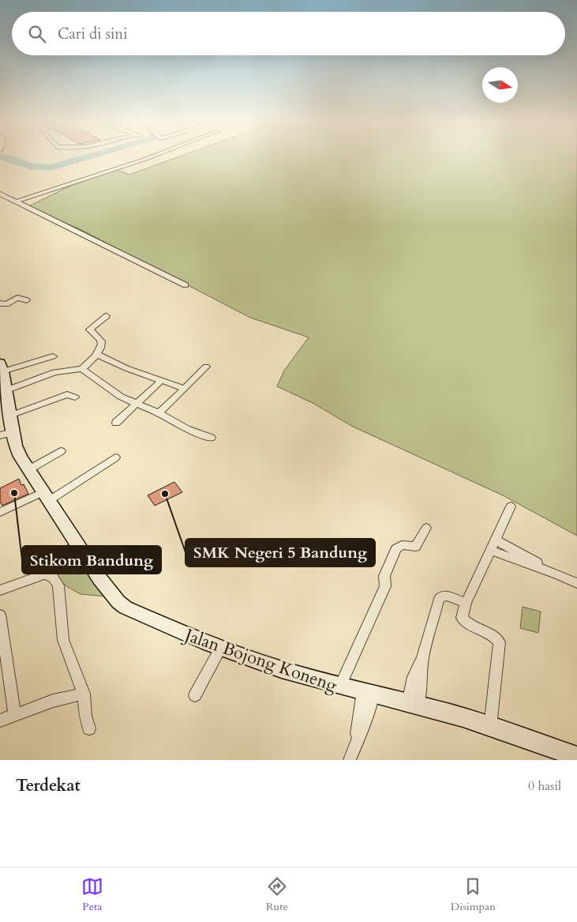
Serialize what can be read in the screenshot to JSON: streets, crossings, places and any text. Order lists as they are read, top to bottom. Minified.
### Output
{"streets":{"street":["Jalan Bojong Koneng"]},"places":["Stikom Bandung","SMK Negeri 5 Bandung"],"north":"right","page":{"search":"Cari di sini","heading":["Terdekat","0 hasil"],"nav":["Peta","Rute","Disimpan"]}}
